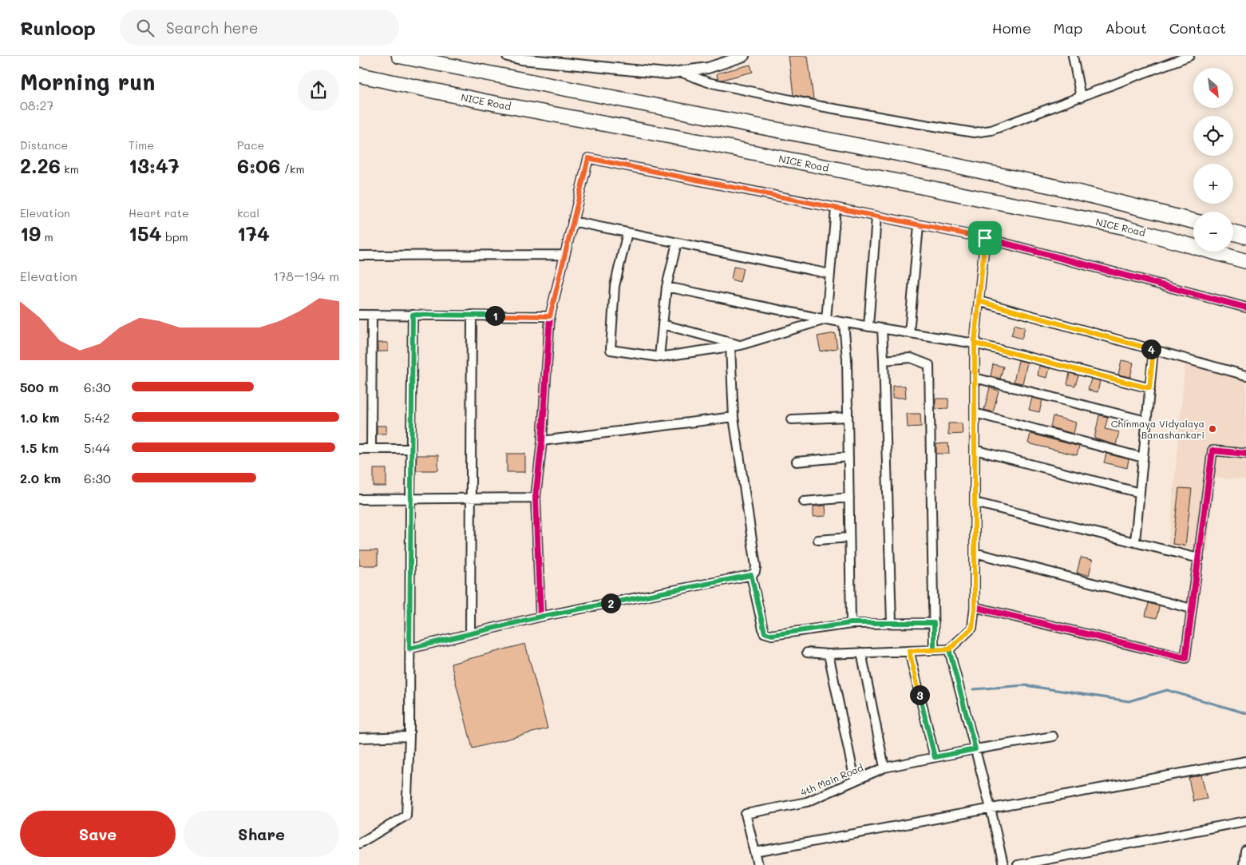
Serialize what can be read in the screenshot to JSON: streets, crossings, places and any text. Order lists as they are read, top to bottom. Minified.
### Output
{"streets":{"highway":["NICE Road"],"street":["4th Main Road"]},"places":["Chinmaya Vidyalaya Banashankari"],"north":"bottom right","page":{"header":"Runloop","search":"Search here","nav":["Home","Map","About","Contact"],"heading":["Morning run","08:27"],"map_buttons":["+","−"],"stats":[["Distance","2.26 km"],["Time","13:47"],["Pace","6:06 /km"],["Elevation","19 m"],["Heart rate","154 bpm"],["kcal","174"]],"chart":["Elevation","178–194 m"],"pins":["1","4","2","3"],"list":[{"name":"500 m","note":"6:30"},{"name":"1.0 km","note":"5:42"},{"name":"1.5 km","note":"5:44"},{"name":"2.0 km","note":"6:30"}],"buttons":["Save","Share"]}}
